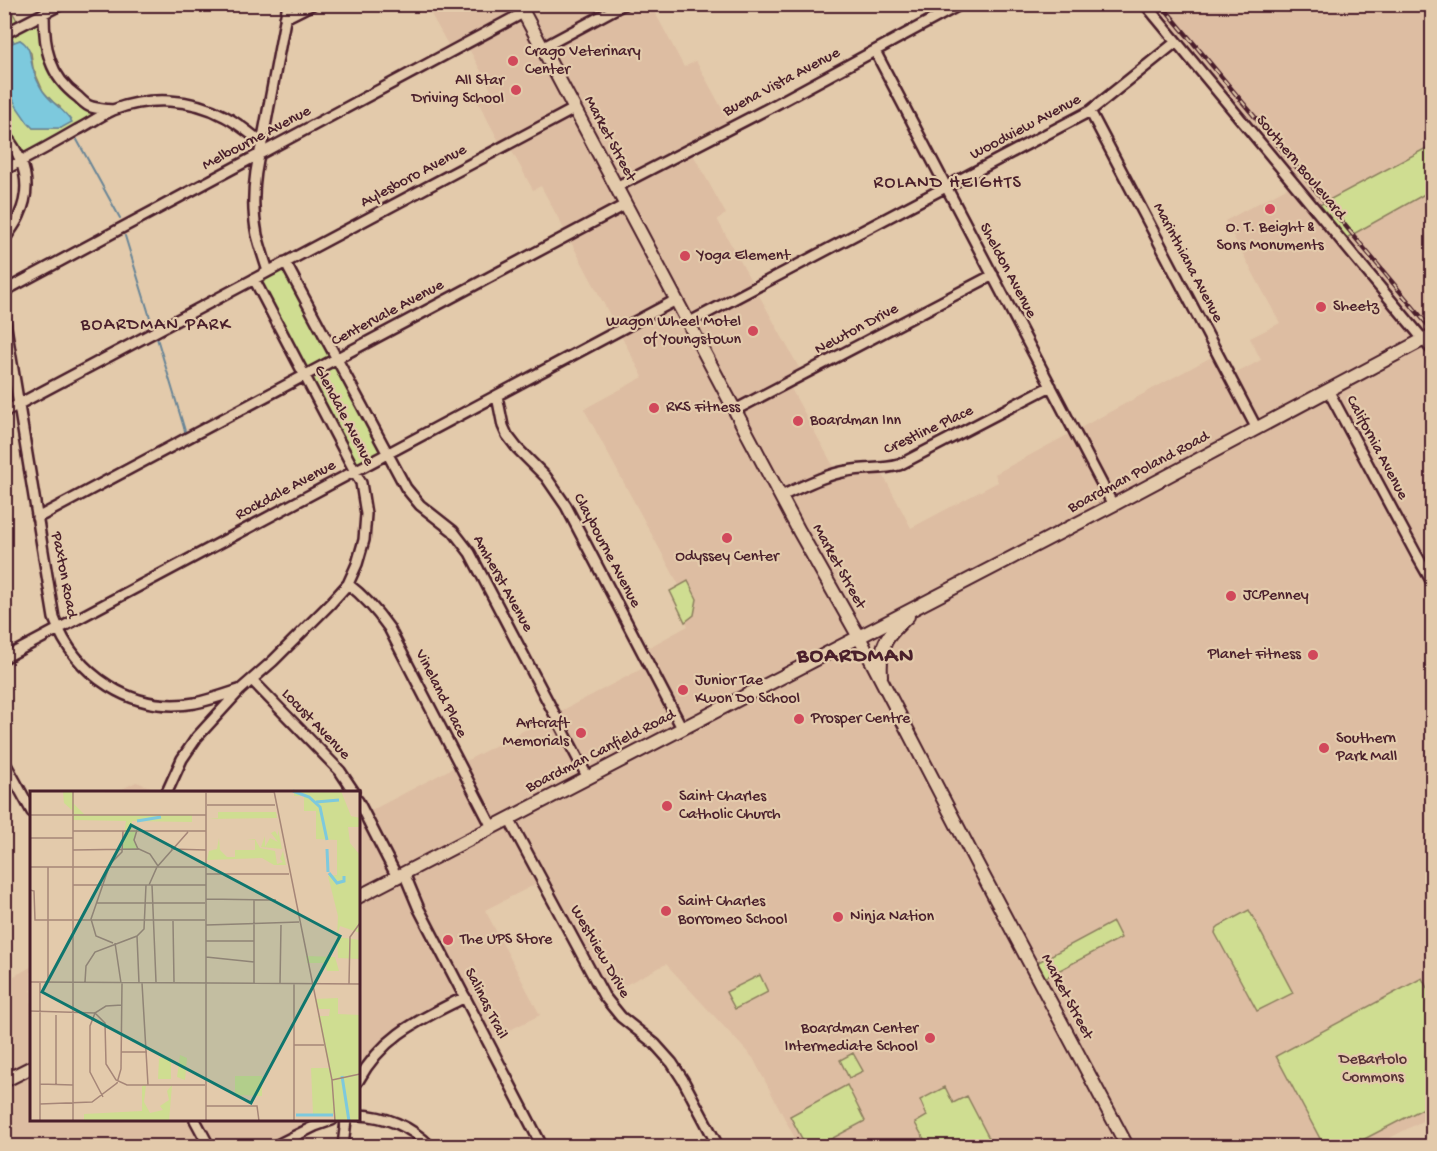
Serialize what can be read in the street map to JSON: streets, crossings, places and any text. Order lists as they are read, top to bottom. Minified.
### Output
{"streets":{"main road":["Market Street","Boardman Poland Road","Boardman Canfield Road"],"street":["Buena Vista Avenue","Woodview Avenue","Melbourne Avenue","Southern Boulevard","Aylesboro Avenue","Marinthiana Avenue","Sheldon Avenue","Centervale Avenue","Newton Drive","Glendale Avenue","Crestline Place","California Avenue","Rockdale Avenue","Claybourne Avenue","Paxton Road","Amherst Avenue","Vineland Place","Locust Avenue","Westview Drive","Salinas Trail"]},"crossings":[["Buena Vista Avenue","Market Street"],["Buena Vista Avenue","Sheldon Avenue"],["Woodview Avenue","Market Street"],["Woodview Avenue","Southern Boulevard"],["Woodview Avenue","Marinthiana Avenue"],["Woodview Avenue","Sheldon Avenue"],["Melbourne Avenue","Market Street"],["Market Street","Aylesboro Avenue"],["Market Street","Centervale Avenue"],["Market Street","Newton Drive"],["Market Street","Crestline Place"],["Market Street","Boardman Poland Road"],["Market Street","Rockdale Avenue"],["Market Street","Boardman Canfield Road"],["Southern Boulevard","Boardman Poland Road"],["Aylesboro Avenue","Amherst Avenue"],["Marinthiana Avenue","Boardman Poland Road"],["Sheldon Avenue","Newton Drive"],["Sheldon Avenue","Crestline Place"],["Sheldon Avenue","Boardman Poland Road"],["Centervale Avenue","Glendale Avenue"],["Centervale Avenue","Paxton Road"],["Centervale Avenue","Amherst Avenue"],["Glendale Avenue","Rockdale Avenue"],["Glendale Avenue","Paxton Road"],["Glendale Avenue","Vineland Place"],["Glendale Avenue","Locust Avenue"],["California Avenue","Boardman Poland Road"],["Boardman Poland Road","Boardman Canfield Road"],["Rockdale Avenue","Claybourne Avenue"],["Rockdale Avenue","Paxton Road"],["Rockdale Avenue","Amherst Avenue"],["Claybourne Avenue","Boardman Canfield Road"],["Amherst Avenue","Boardman Canfield Road"],["Vineland Place","Boardman Canfield Road"],["Boardman Canfield Road","Westview Drive"],["Boardman Canfield Road","Salinas Trail"]],"districts":["ROLAND HEIGHTS","BOARDMAN PARK","BOARDMAN"],"parks":["DeBartolo Commons"],"places":["Crago Veterinary Center","All Star Driving School","O. T. Beight & Sons Monuments","Yoga Element","Sheetz","Wagon Wheel Motel of Youngstown","RKS Fitness","Boardman Inn","Odyssey Center","JCPenney","Planet Fitness","Junior Tae Kwon Do School","Prosper Centre","Artcraft Memorials","Southern Park Mall","Saint Charles Catholic Church","Saint Charles Borromeo School","Ninja Nation","The UPS Store","Boardman Center Intermediate School"]}
